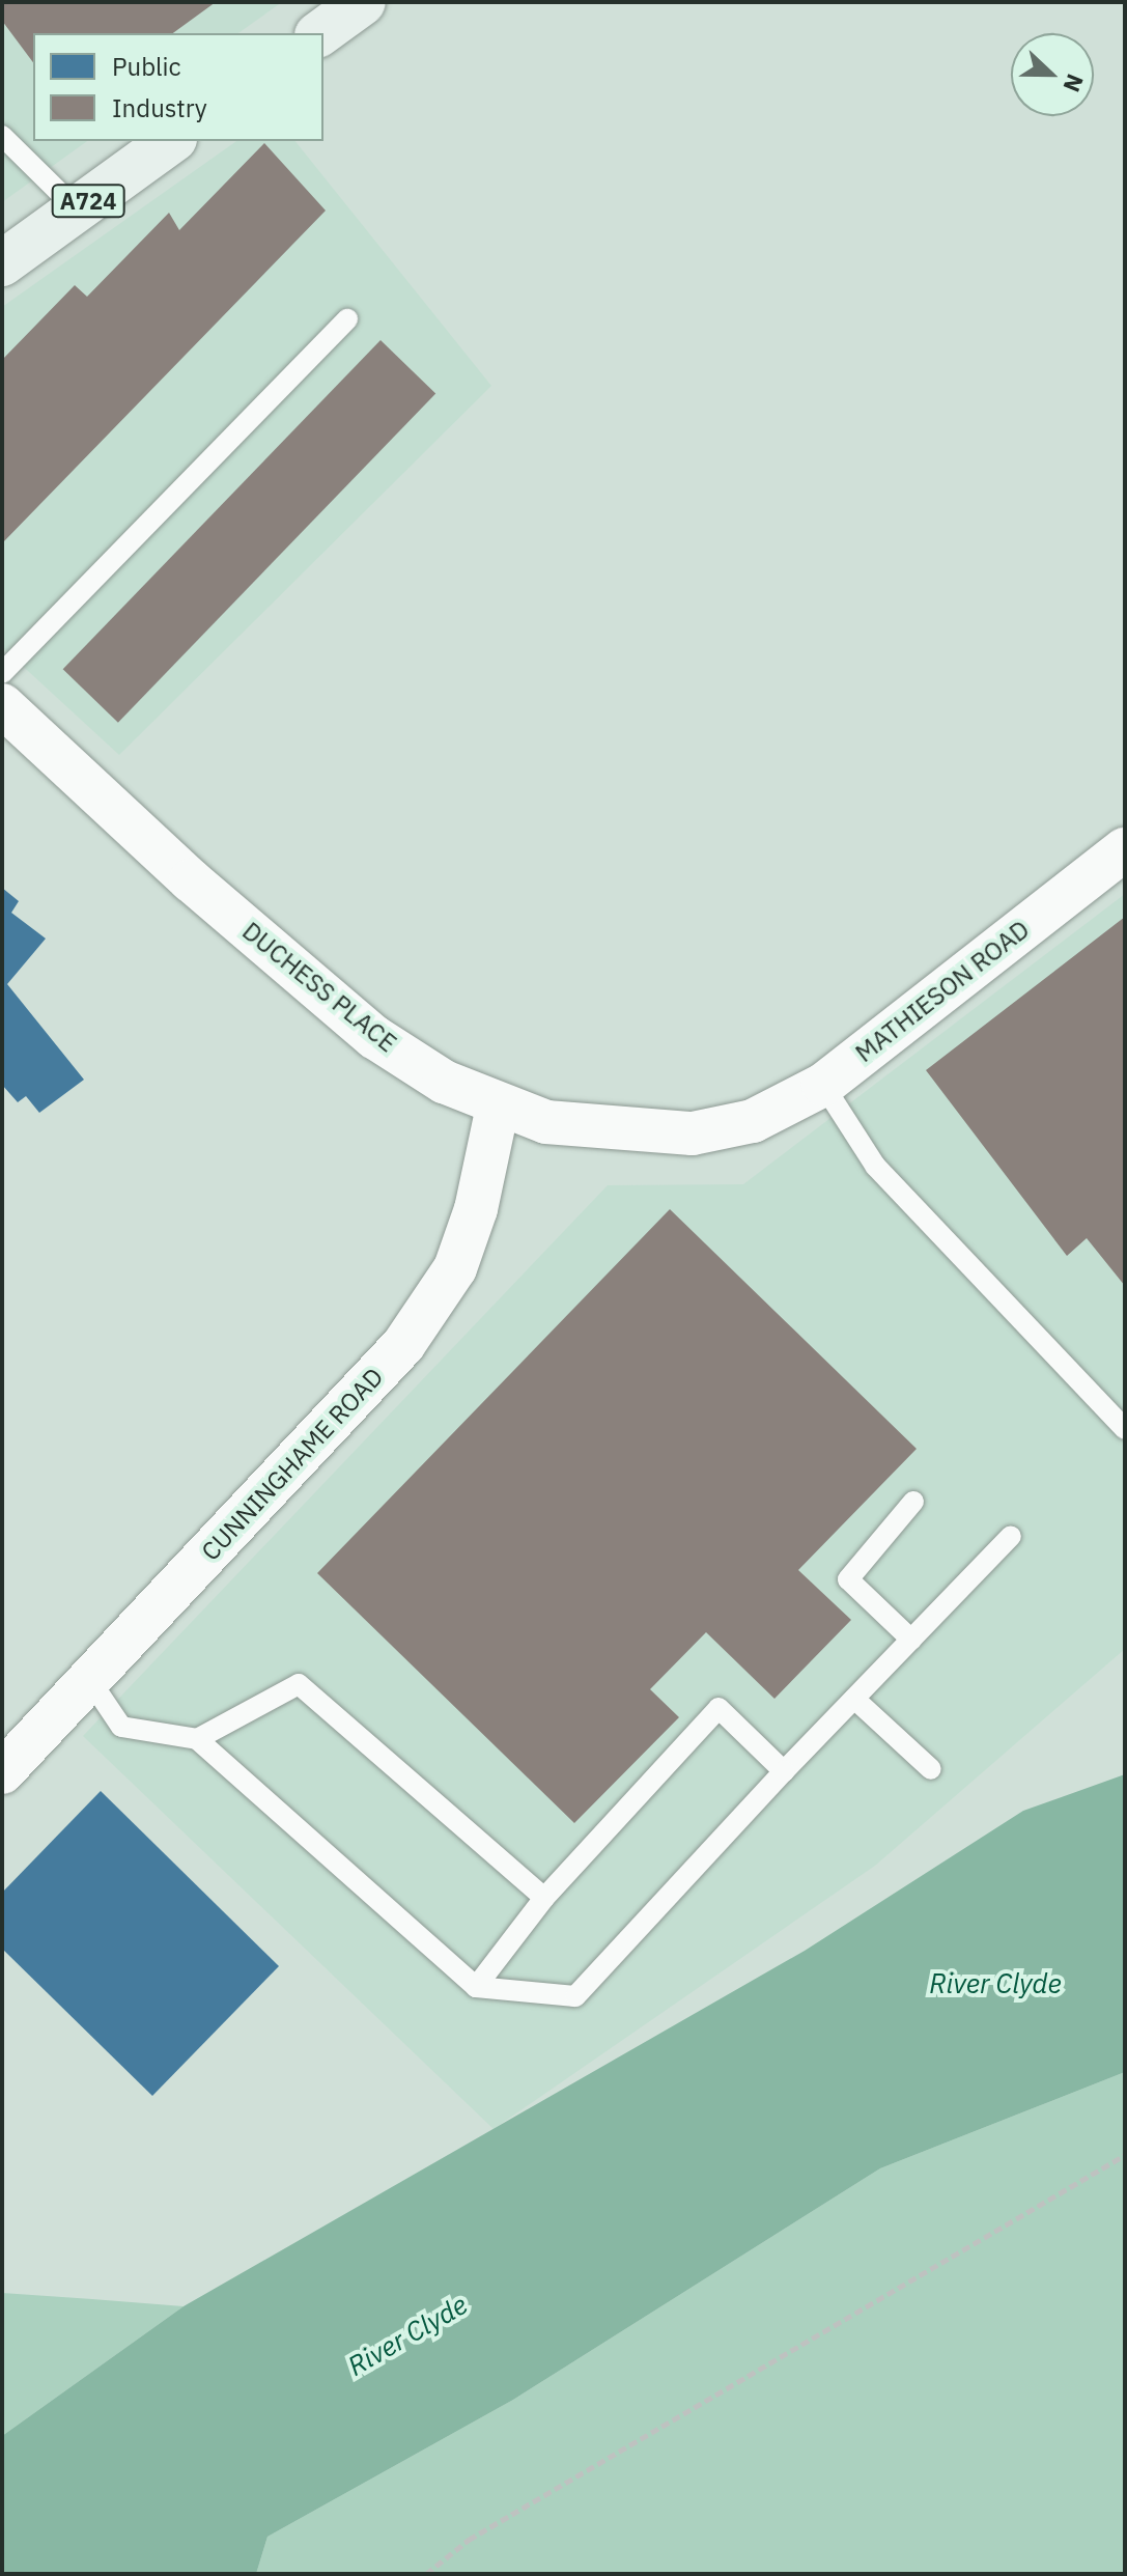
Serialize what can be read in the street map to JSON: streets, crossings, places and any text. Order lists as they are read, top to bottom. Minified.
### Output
{"streets":{"main road":["A724"],"street":["DUCHESS PLACE","MATHIESON ROAD","CUNNINGHAME ROAD"]},"crossings":[["DUCHESS PLACE","MATHIESON ROAD"],["DUCHESS PLACE","CUNNINGHAME ROAD"]],"water":["River Clyde"],"legend":["Public","Industry"],"north":"right"}
